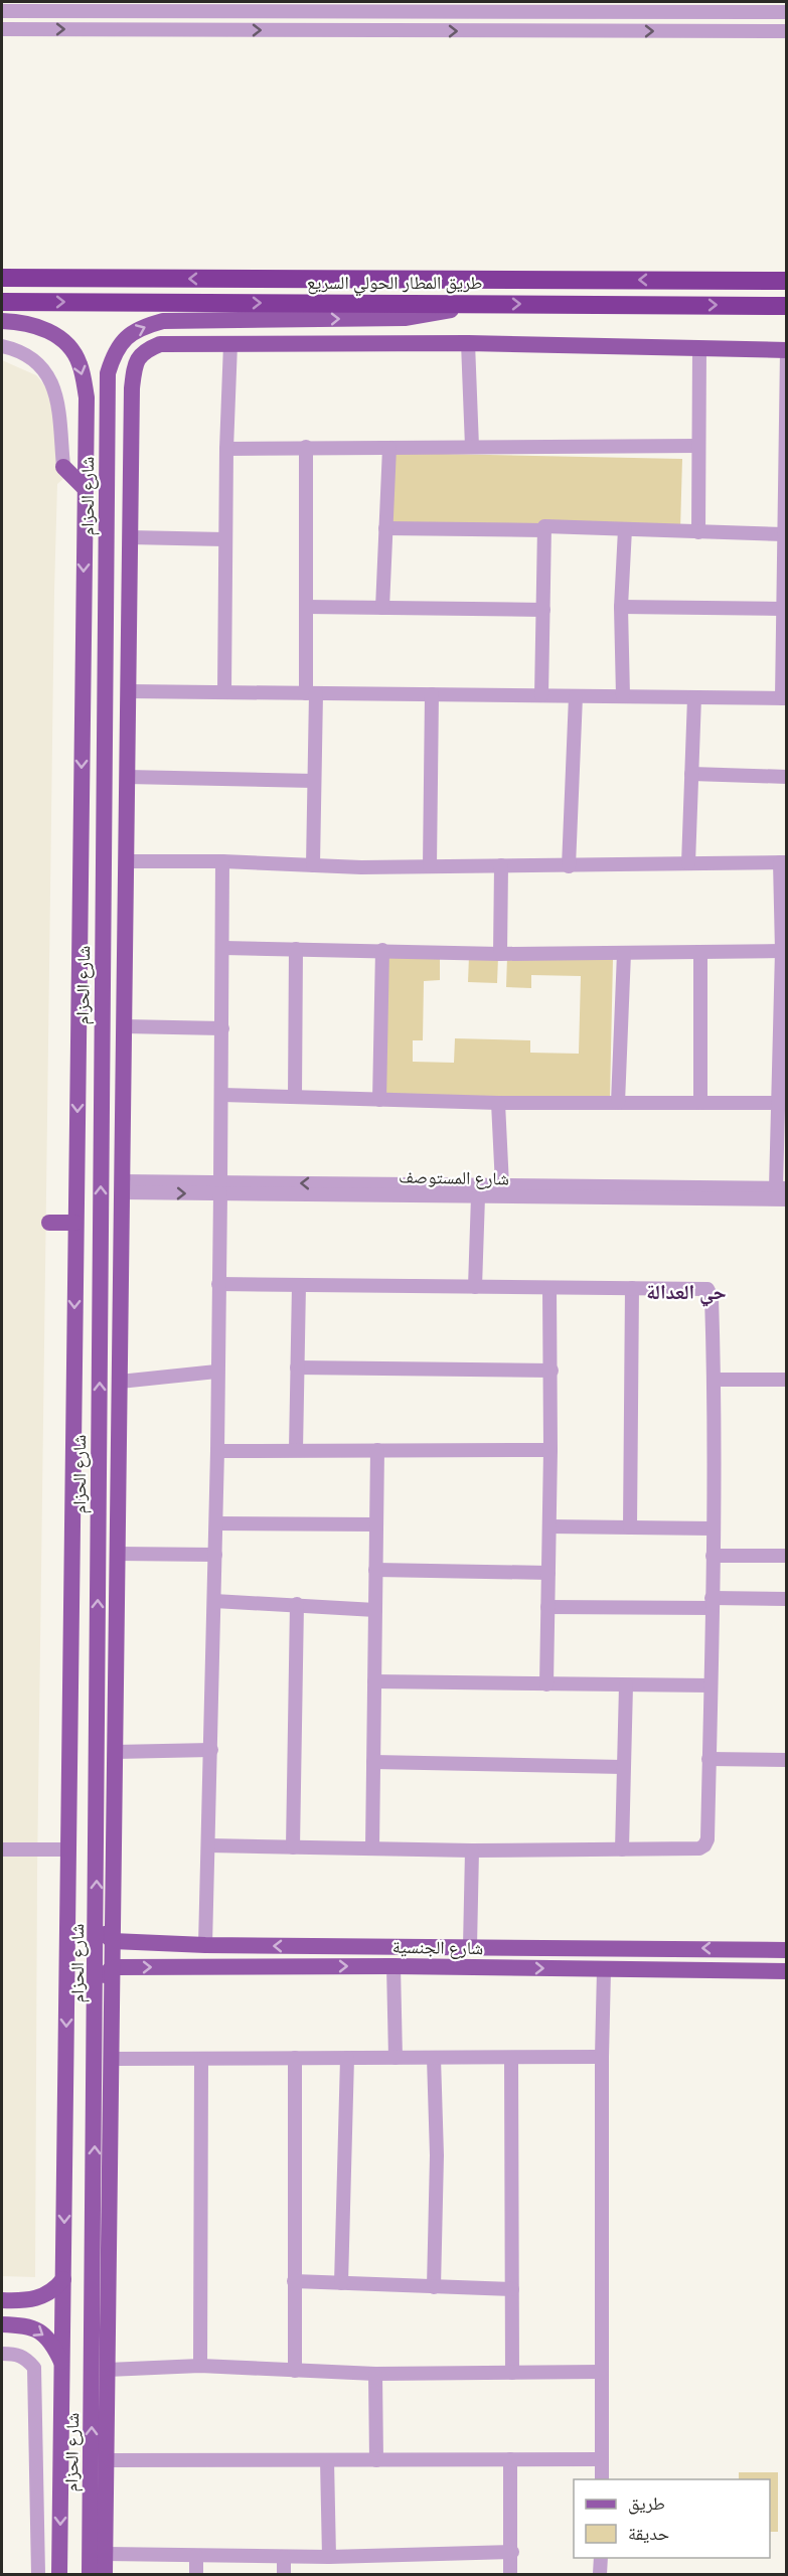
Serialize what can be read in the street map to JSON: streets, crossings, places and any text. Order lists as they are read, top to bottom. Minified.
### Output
{"streets":{"highway":["طريق المطار الحولي السريع"],"main road":["شارع الحزام","شارع الجنسية"],"street":["شارع المستوصف"]},"crossings":[["طريق المطار الحولي السريع","شارع الحزام"]],"districts":["حي العدالة"],"legend":["طريق","حديقة"]}
